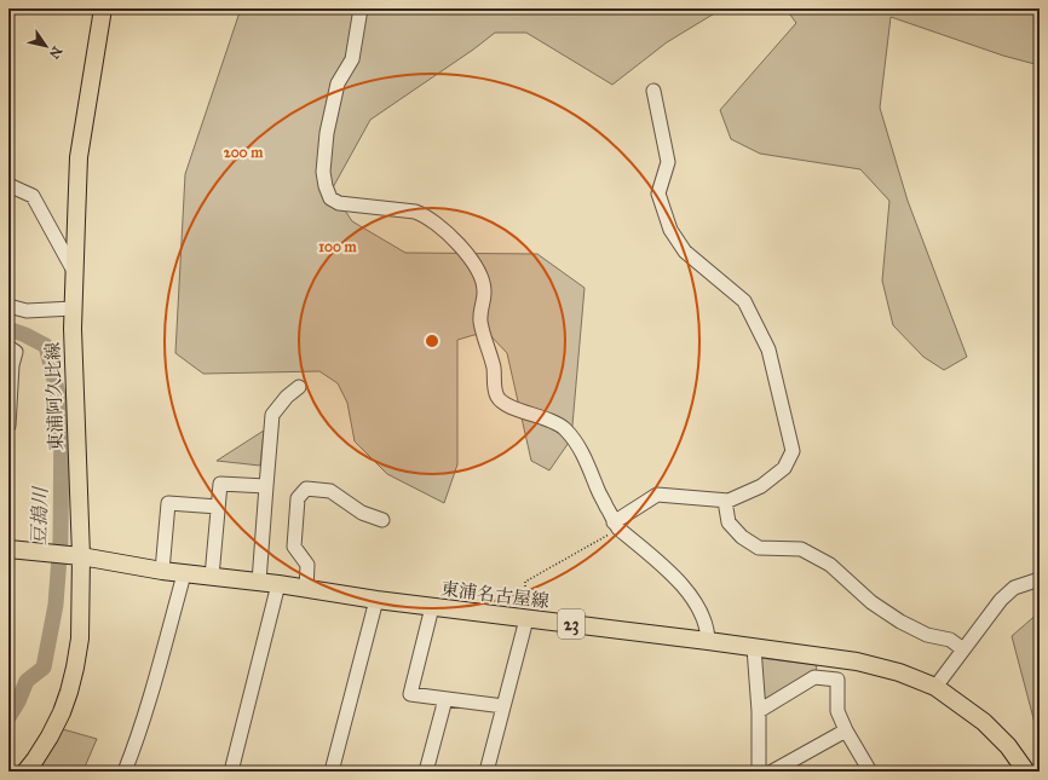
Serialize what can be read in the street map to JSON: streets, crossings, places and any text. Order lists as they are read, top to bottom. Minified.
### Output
{"streets":{"main road":["東浦阿久比線","東浦名古屋線","23"]},"crossings":[["東浦阿久比線","東浦名古屋線"]],"water":["豆搗川"],"north":"bottom right","rings":["200 m","100 m"]}
